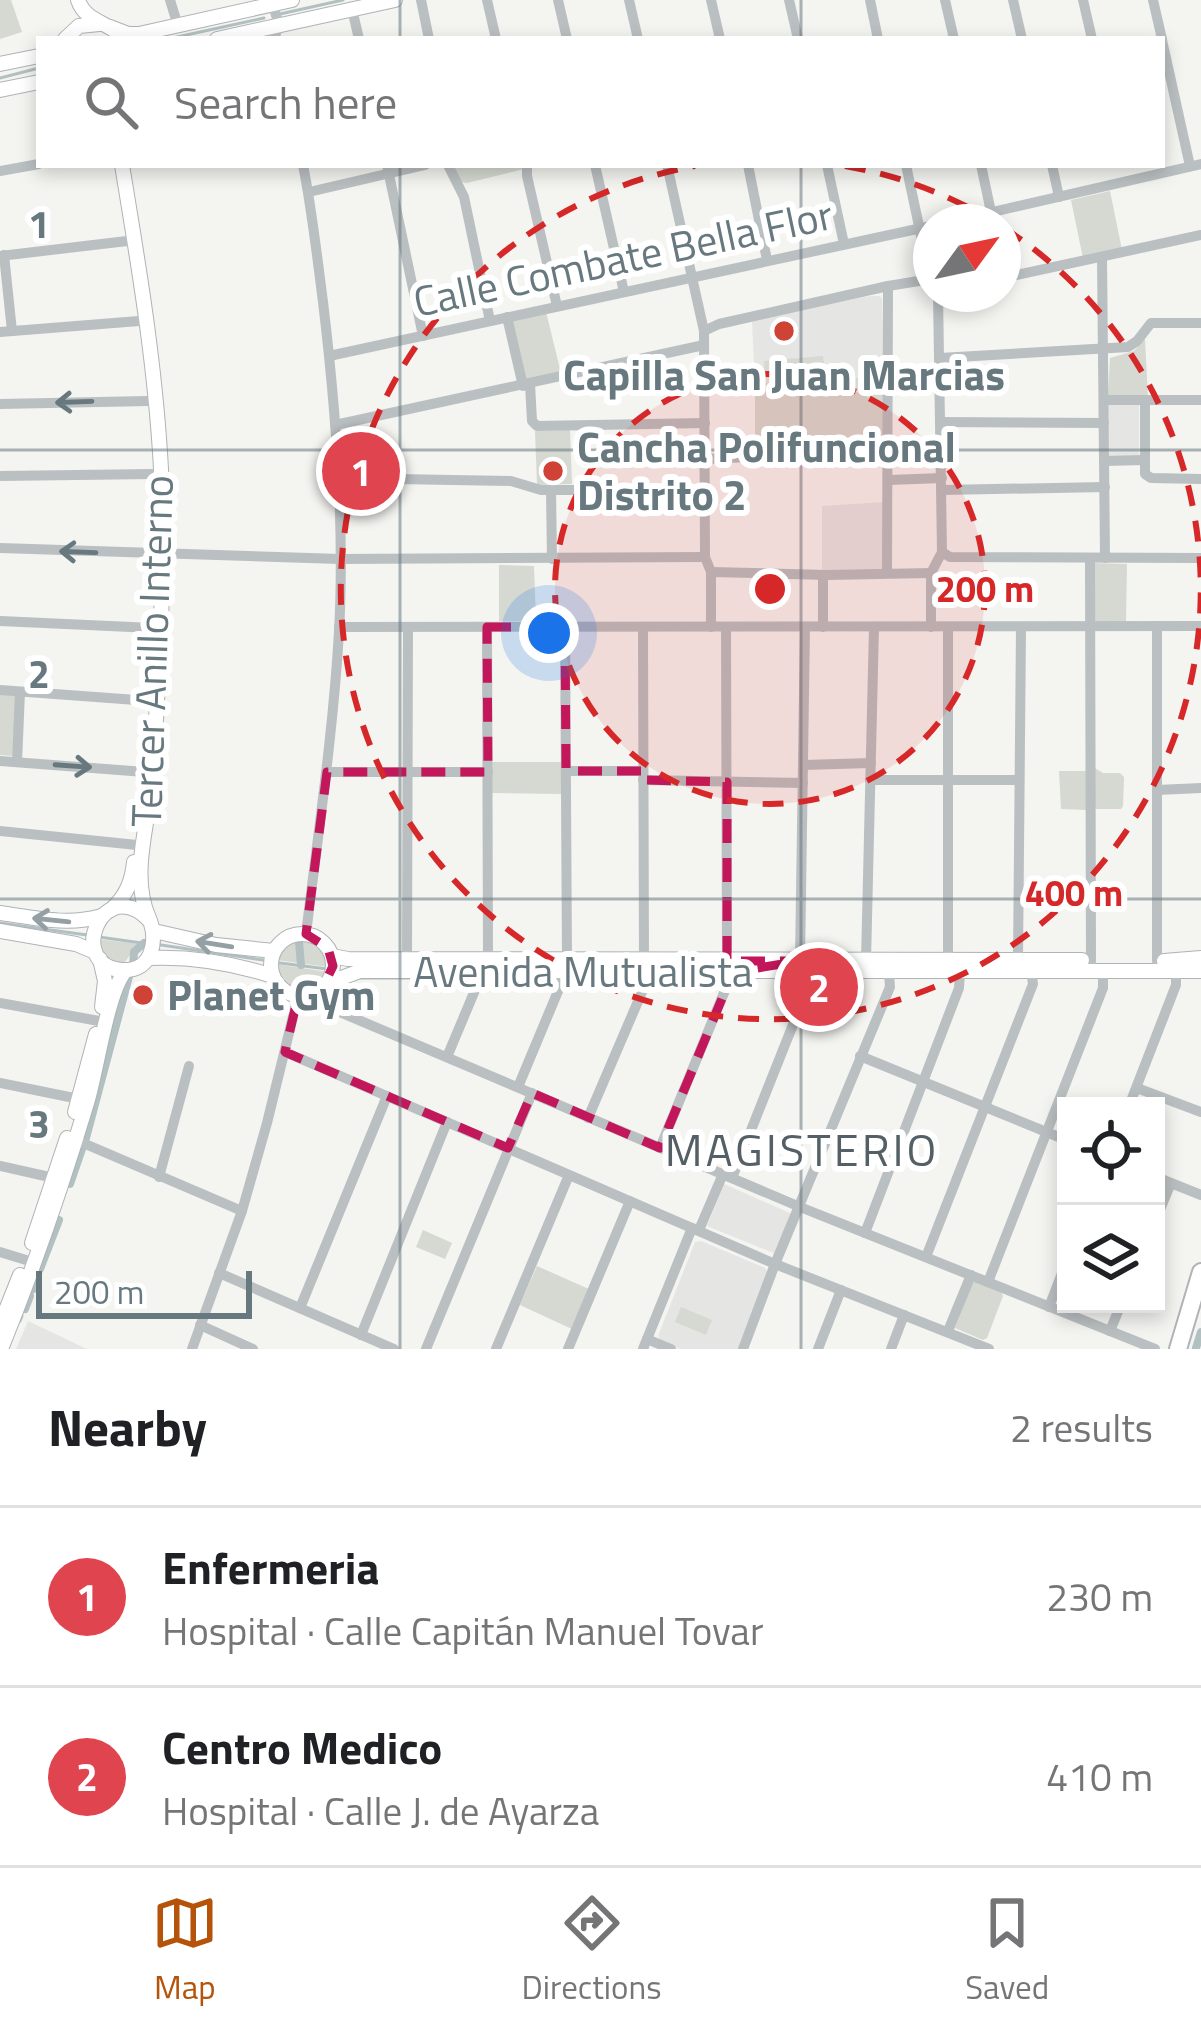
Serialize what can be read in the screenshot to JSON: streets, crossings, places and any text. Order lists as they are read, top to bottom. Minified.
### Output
{"streets":{"main road":["Tercer Anillo Interno","Avenida Mutualista"],"street":["Calle Combate Bella Flor"]},"districts":["MAGISTERIO"],"places":["Capilla San Juan Marcias","Cancha Polifuncional Distrito 2","Planet Gym"],"scale_bar":"200 m","north":"top right","page":{"search":"Search here","pins":["1","2"],"scale":"200 m","heading":["Nearby","2 results"],"list":[{"mark":"1","name":"Enfermeria","note":"Hospital · Calle Capitán Manuel Tovar","value":"230 m"},{"mark":"2","name":"Centro Medico","note":"Hospital · Calle J. de Ayarza","value":"410 m"}],"nav":["Map","Directions","Saved"]},"grid":{"rows":["1","2","3"]},"rings":["200 m","400 m"]}
